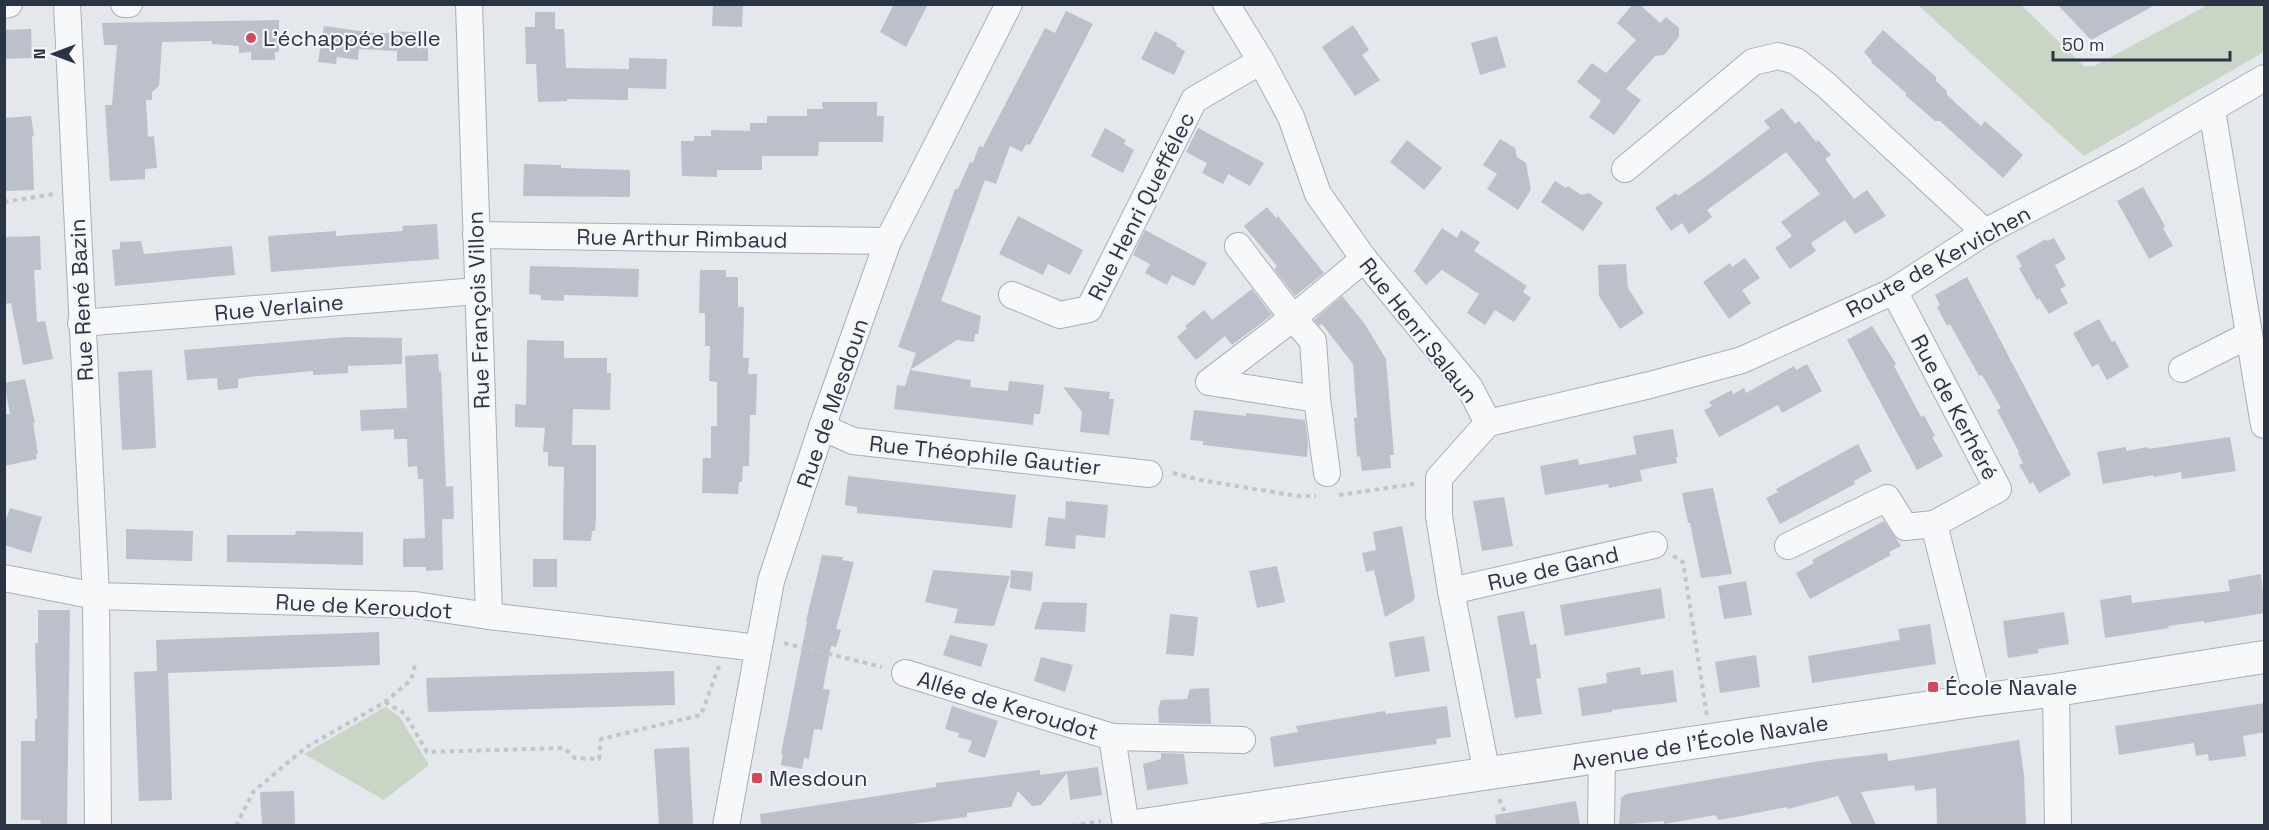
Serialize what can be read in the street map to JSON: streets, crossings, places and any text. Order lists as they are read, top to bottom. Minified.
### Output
{"streets":{"street":["Rue Henri Queffélec","Rue Arthur Rimbaud","Route de Kervichen","Rue René Bazin","Rue Verlaine","Rue François Villon","Rue Henri Salaun","Rue de Mesdoun","Rue de Kerhéré","Rue Théophile Gautier","Rue de Gand","Rue de Keroudot","Allée de Keroudot","Avenue de l'École Navale"]},"crossings":[["Rue Henri Queffélec","Rue Henri Salaun"],["Rue Arthur Rimbaud","Rue François Villon"],["Rue Arthur Rimbaud","Rue de Mesdoun"],["Route de Kervichen","Rue Henri Salaun"],["Route de Kervichen","Rue de Kerhéré"],["Rue René Bazin","Rue Verlaine"],["Rue René Bazin","Rue de Keroudot"],["Rue Verlaine","Rue François Villon"],["Rue François Villon","Rue de Keroudot"],["Rue de Mesdoun","Rue Théophile Gautier"],["Rue de Mesdoun","Rue de Keroudot"]],"places":{"other":["L'échappée belle"],"transit":["École Navale","Mesdoun"]},"scale_bar":"50 m","north":"left"}
